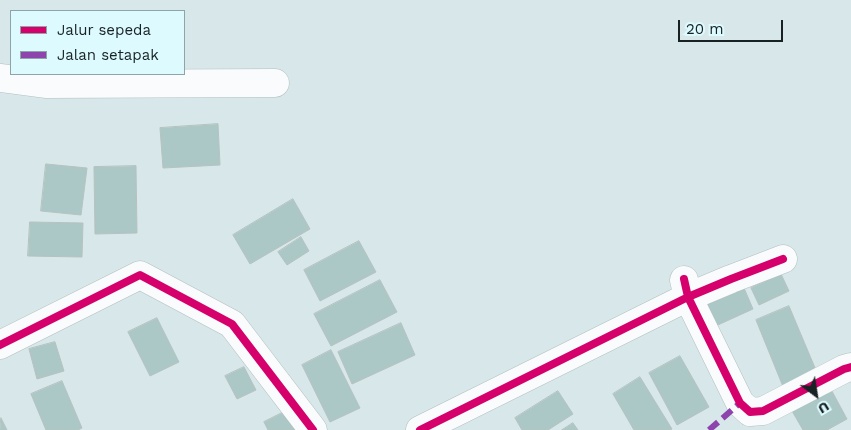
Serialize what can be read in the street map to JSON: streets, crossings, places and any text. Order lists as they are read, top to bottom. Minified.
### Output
{"legend":["Jalur sepeda","Jalan setapak"],"scale_bar":"20 m","north":"bottom right"}
